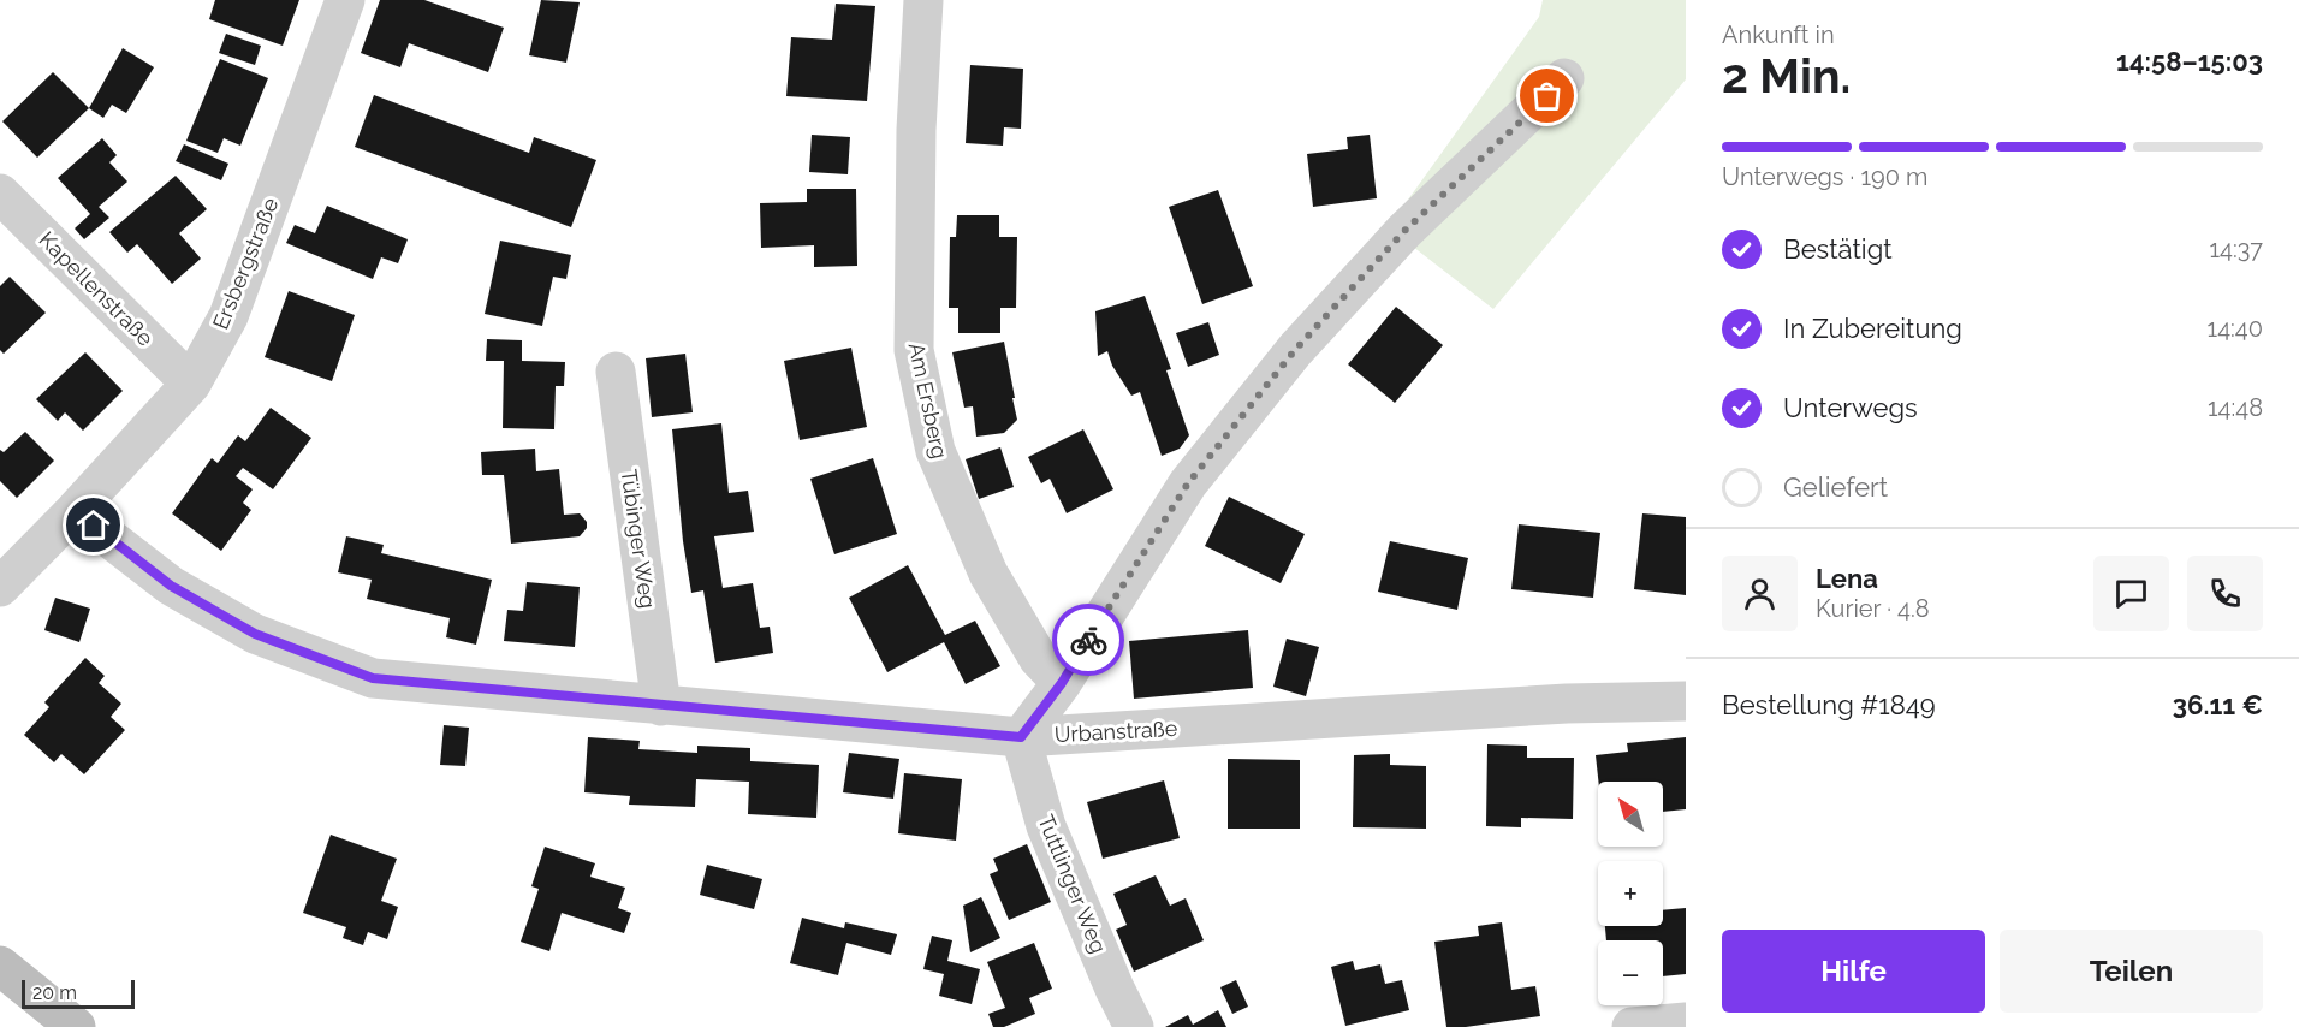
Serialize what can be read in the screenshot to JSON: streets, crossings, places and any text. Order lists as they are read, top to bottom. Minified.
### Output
{"streets":{"street":["Ersbergstraße","Kapellenstraße","Am Ersberg","Tübinger Weg","Urbanstraße","Tuttlinger Weg"]},"crossings":[["Ersbergstraße","Kapellenstraße"],["Ersbergstraße","Urbanstraße"],["Tübinger Weg","Urbanstraße"],["Urbanstraße","Tuttlinger Weg"]],"scale_bar":"20 m","north":"top left","page":{"heading":["2 Min.","Ankunft in","14:58–15:03"],"panel":["Lena","Kurier · 4.8","Bestellung #1849","36.11 €"],"bar":"Unterwegs · 190 m","list":[["Bestätigt","14:37"],["In Zubereitung","14:40"],["Unterwegs","14:48"],"Geliefert"],"map_buttons":["+","−"],"buttons":["Hilfe","Teilen"],"scale":"20 m"}}
